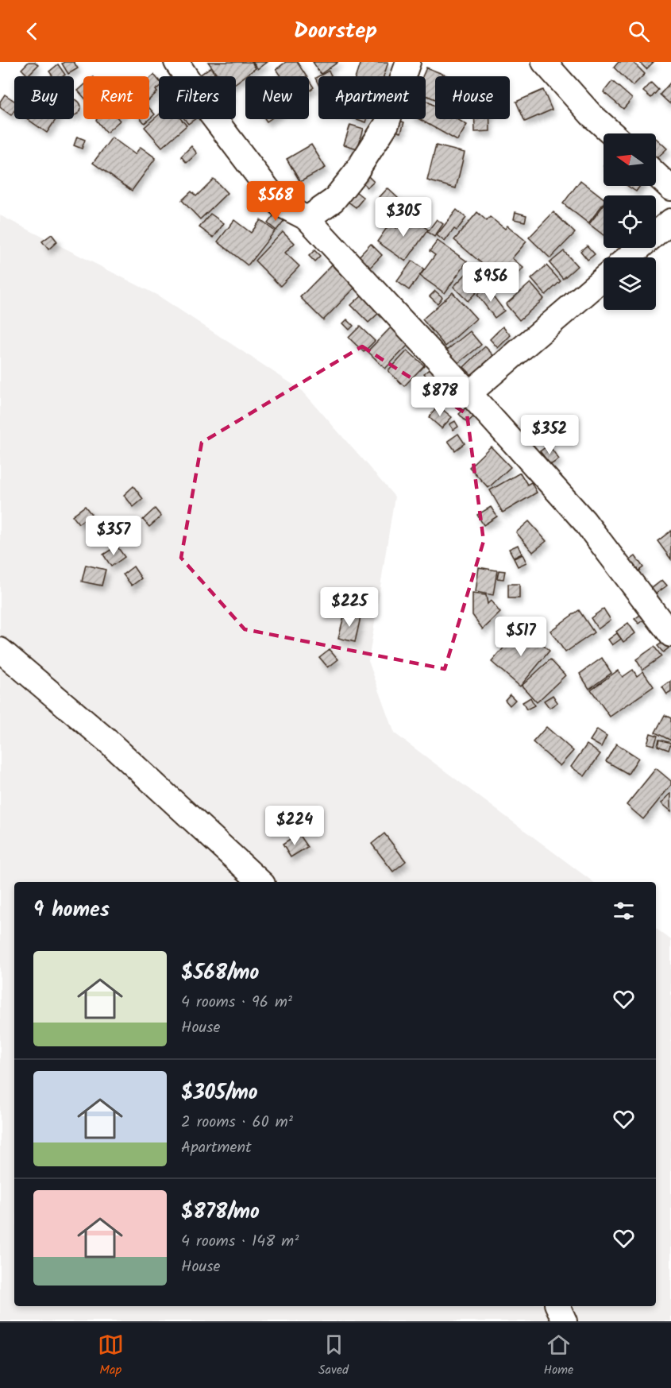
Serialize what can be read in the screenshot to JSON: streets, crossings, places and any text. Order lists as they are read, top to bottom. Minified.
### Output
{"north":"left","page":{"header":"Doorstep","chip":["Buy","Rent","Filters","New","Apartment","House"],"price":["$568","$305","$956","$878","$352","$357","$225","$517","$224"],"heading":"9 homes","list":[{"name":"$568/mo","note":"4 rooms · 96 m² · House"},{"name":"$305/mo","note":"2 rooms · 60 m² · Apartment"},{"name":"$878/mo","note":"4 rooms · 148 m² · House"}],"tabs":["Map","Saved","Home"]}}
